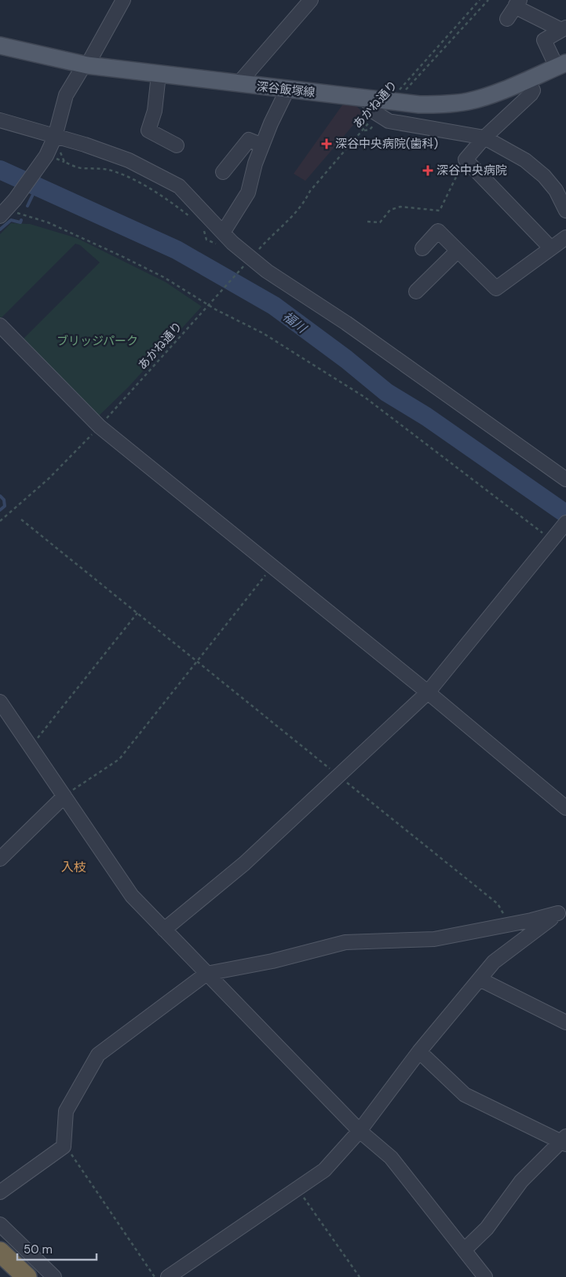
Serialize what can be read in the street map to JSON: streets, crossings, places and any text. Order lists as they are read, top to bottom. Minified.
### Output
{"streets":{"main road":["深谷飯塚線"],"path":["あかね通り"]},"crossings":[["深谷飯塚線","あかね通り"]],"districts":["入枝"],"water":["福川"],"parks":["ブリッジパーク"],"places":{"health":["深谷中央病院(歯科)","深谷中央病院"]},"scale_bar":"50 m"}
